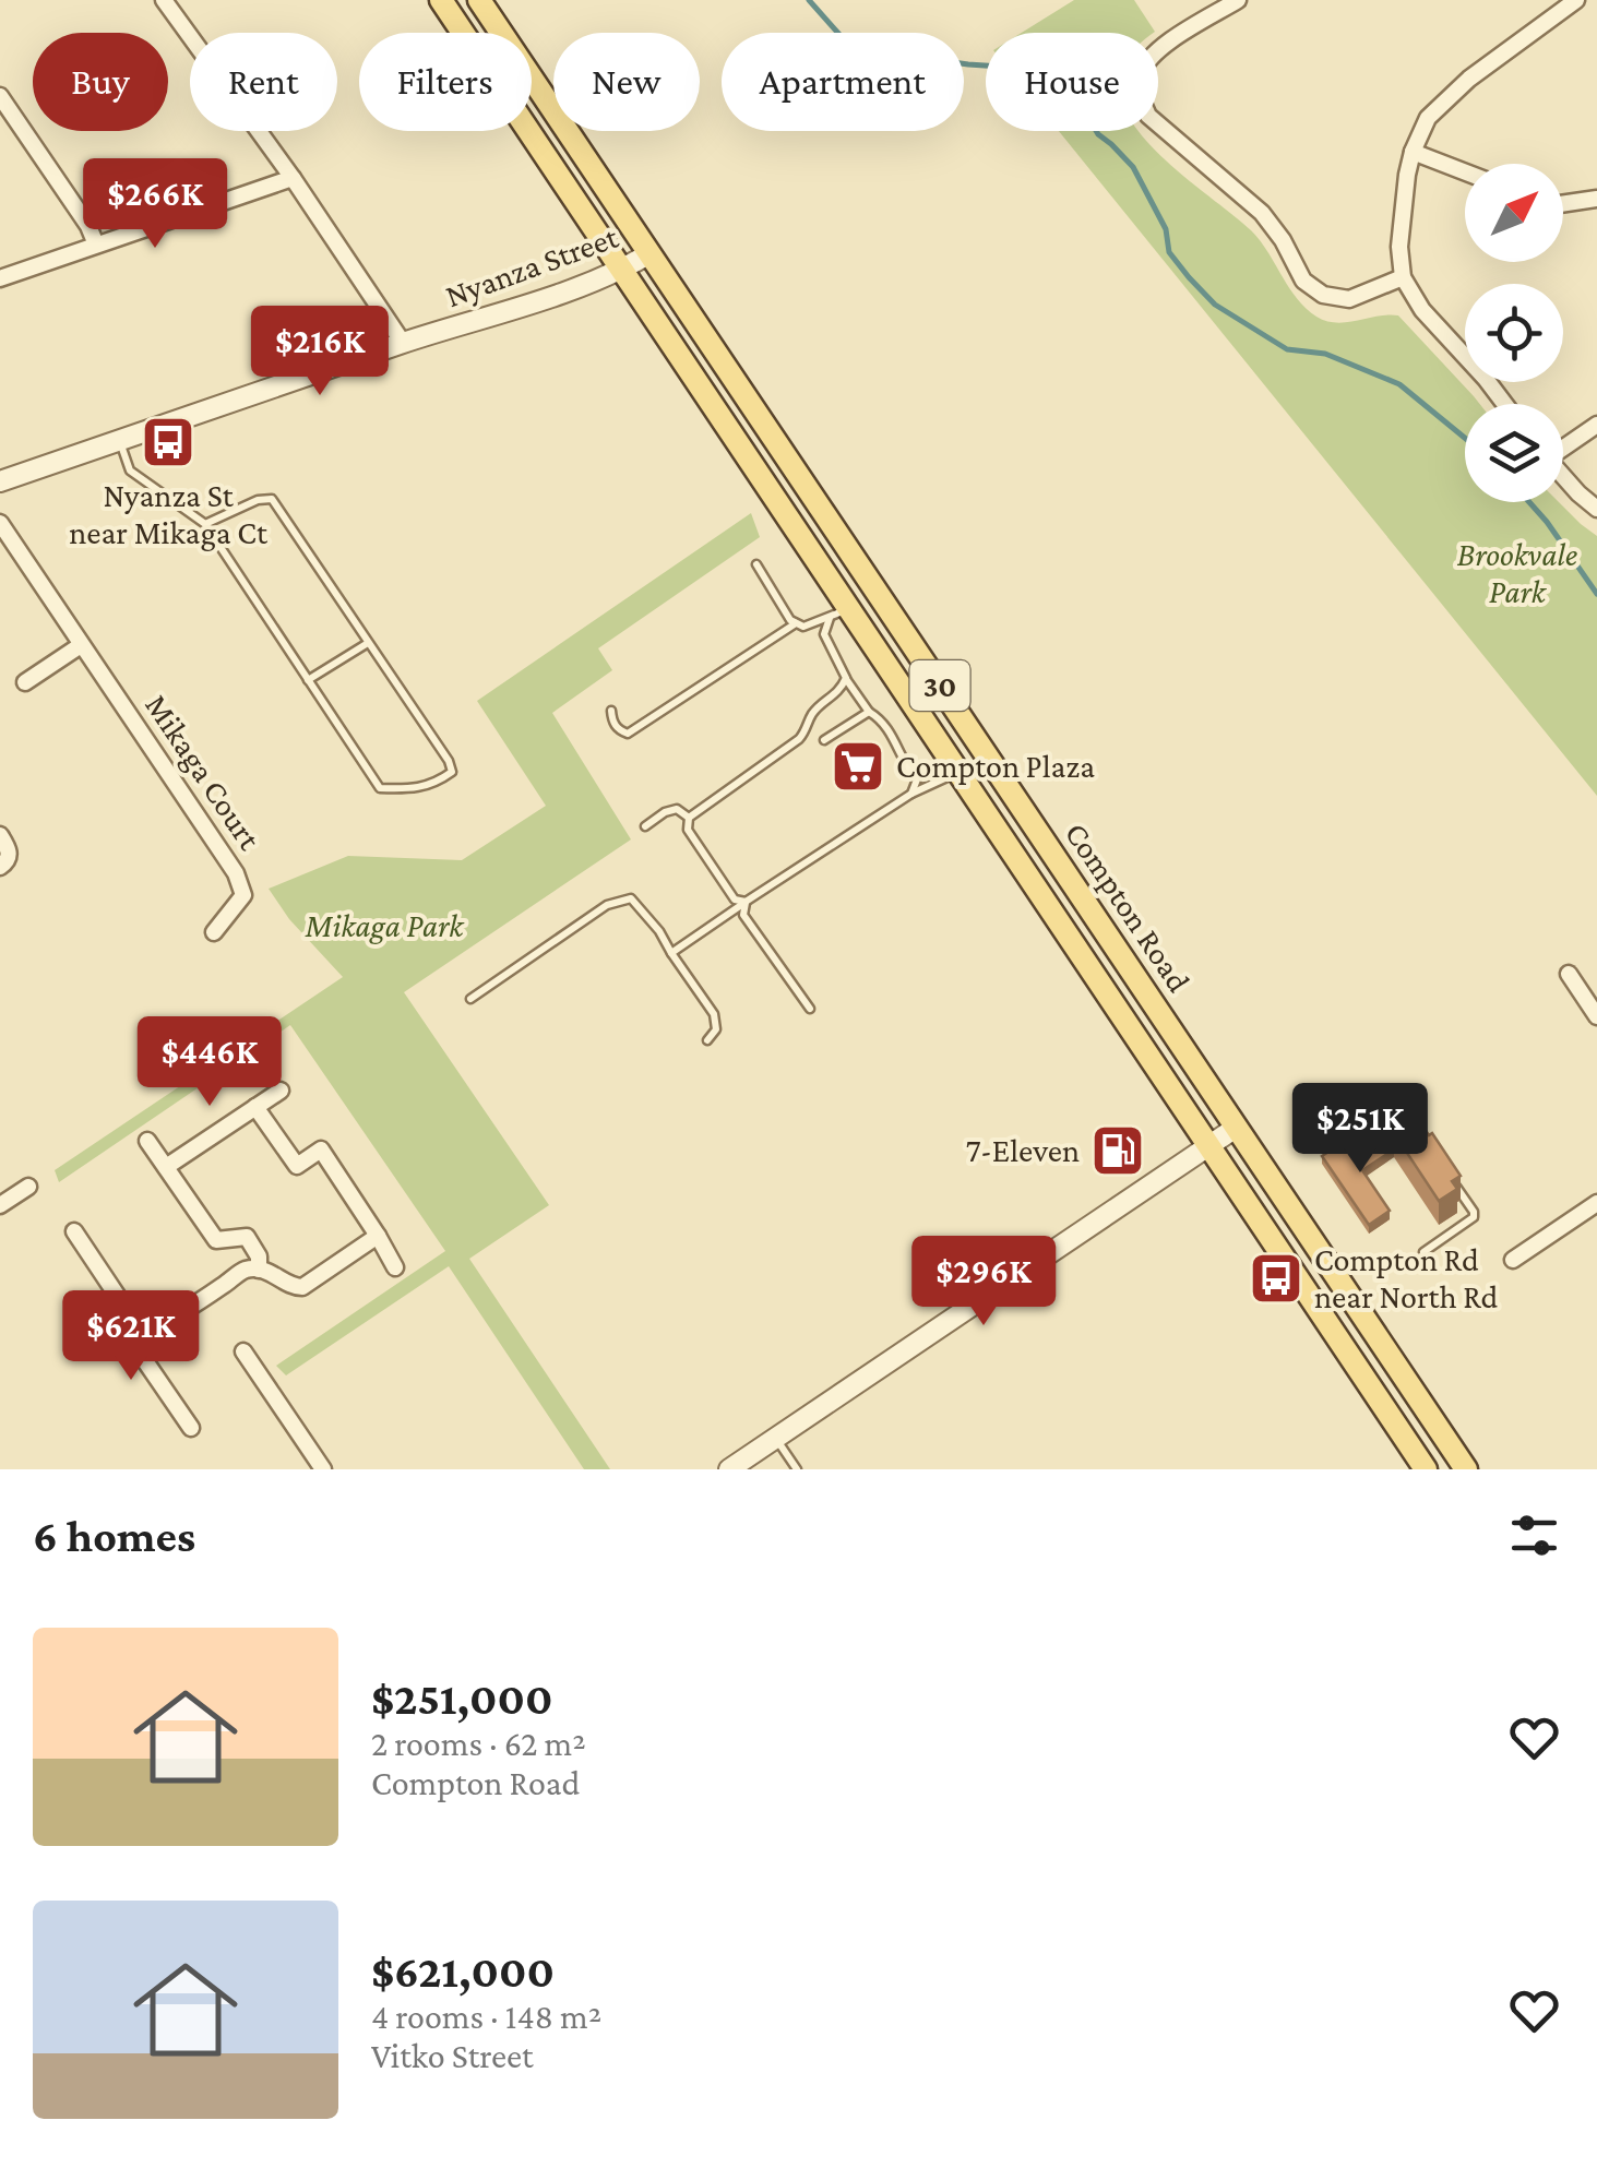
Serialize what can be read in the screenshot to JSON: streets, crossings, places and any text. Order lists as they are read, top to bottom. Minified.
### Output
{"streets":{"main road":["30","Compton Road"],"street":["Nyanza Street","Mikaga Court"]},"crossings":[["Nyanza Street","Compton Road"]],"parks":["Brookvale Park","Mikaga Park"],"places":{"bus stop":["Nyanza St near Mikaga Ct","Compton Rd near North Rd"],"supermarket":["Compton Plaza"],"fuel station":["7-Eleven"]},"north":"top right","page":{"chip":["Buy","Rent","Filters","New","Apartment","House"],"price":["$266K","$216K","$446K","$251K","$296K","$621K"],"heading":"6 homes","list":[{"name":"$251,000","note":"2 rooms · 62 m² · Compton Road"},{"name":"$621,000","note":"4 rooms · 148 m² · Vitko Street"}]}}
